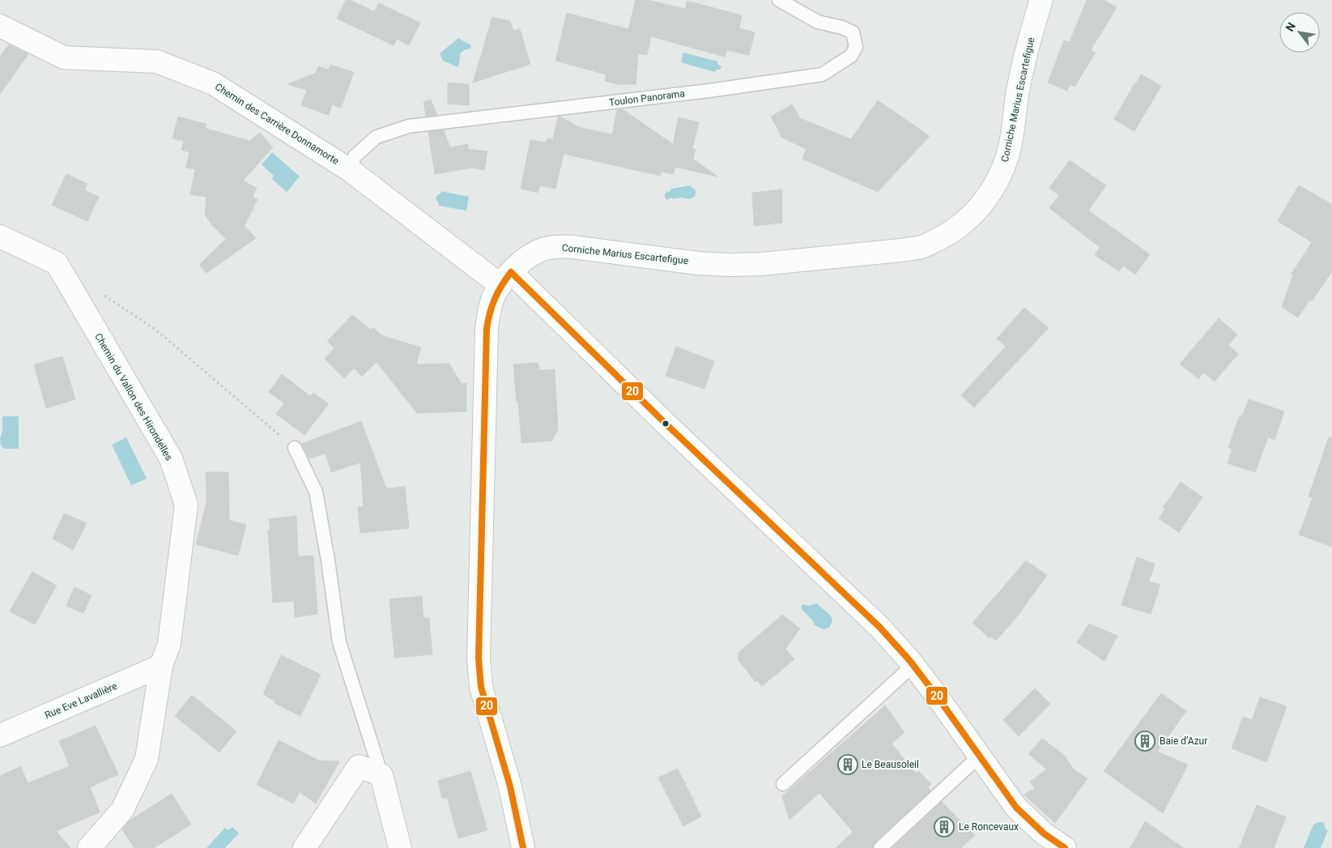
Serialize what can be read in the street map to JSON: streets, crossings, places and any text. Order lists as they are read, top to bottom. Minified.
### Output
{"streets":{"street":["Corniche Marius Escartefigue","Chemin des Carrière Donnamorte","Chemin du Vallon des Hirondelles","Rue Eve Lavallière"],"lane":["Toulon Panorama"]},"crossings":[["Toulon Panorama","Chemin des Carrière Donnamorte"],["Corniche Marius Escartefigue","Chemin des Carrière Donnamorte"],["Chemin du Vallon des Hirondelles","Rue Eve Lavallière"]],"places":{"building":["Baie d’Azur","Le Beausoleil","Le Roncevaux"]},"lines":["transit line 20"],"north":"top left"}
